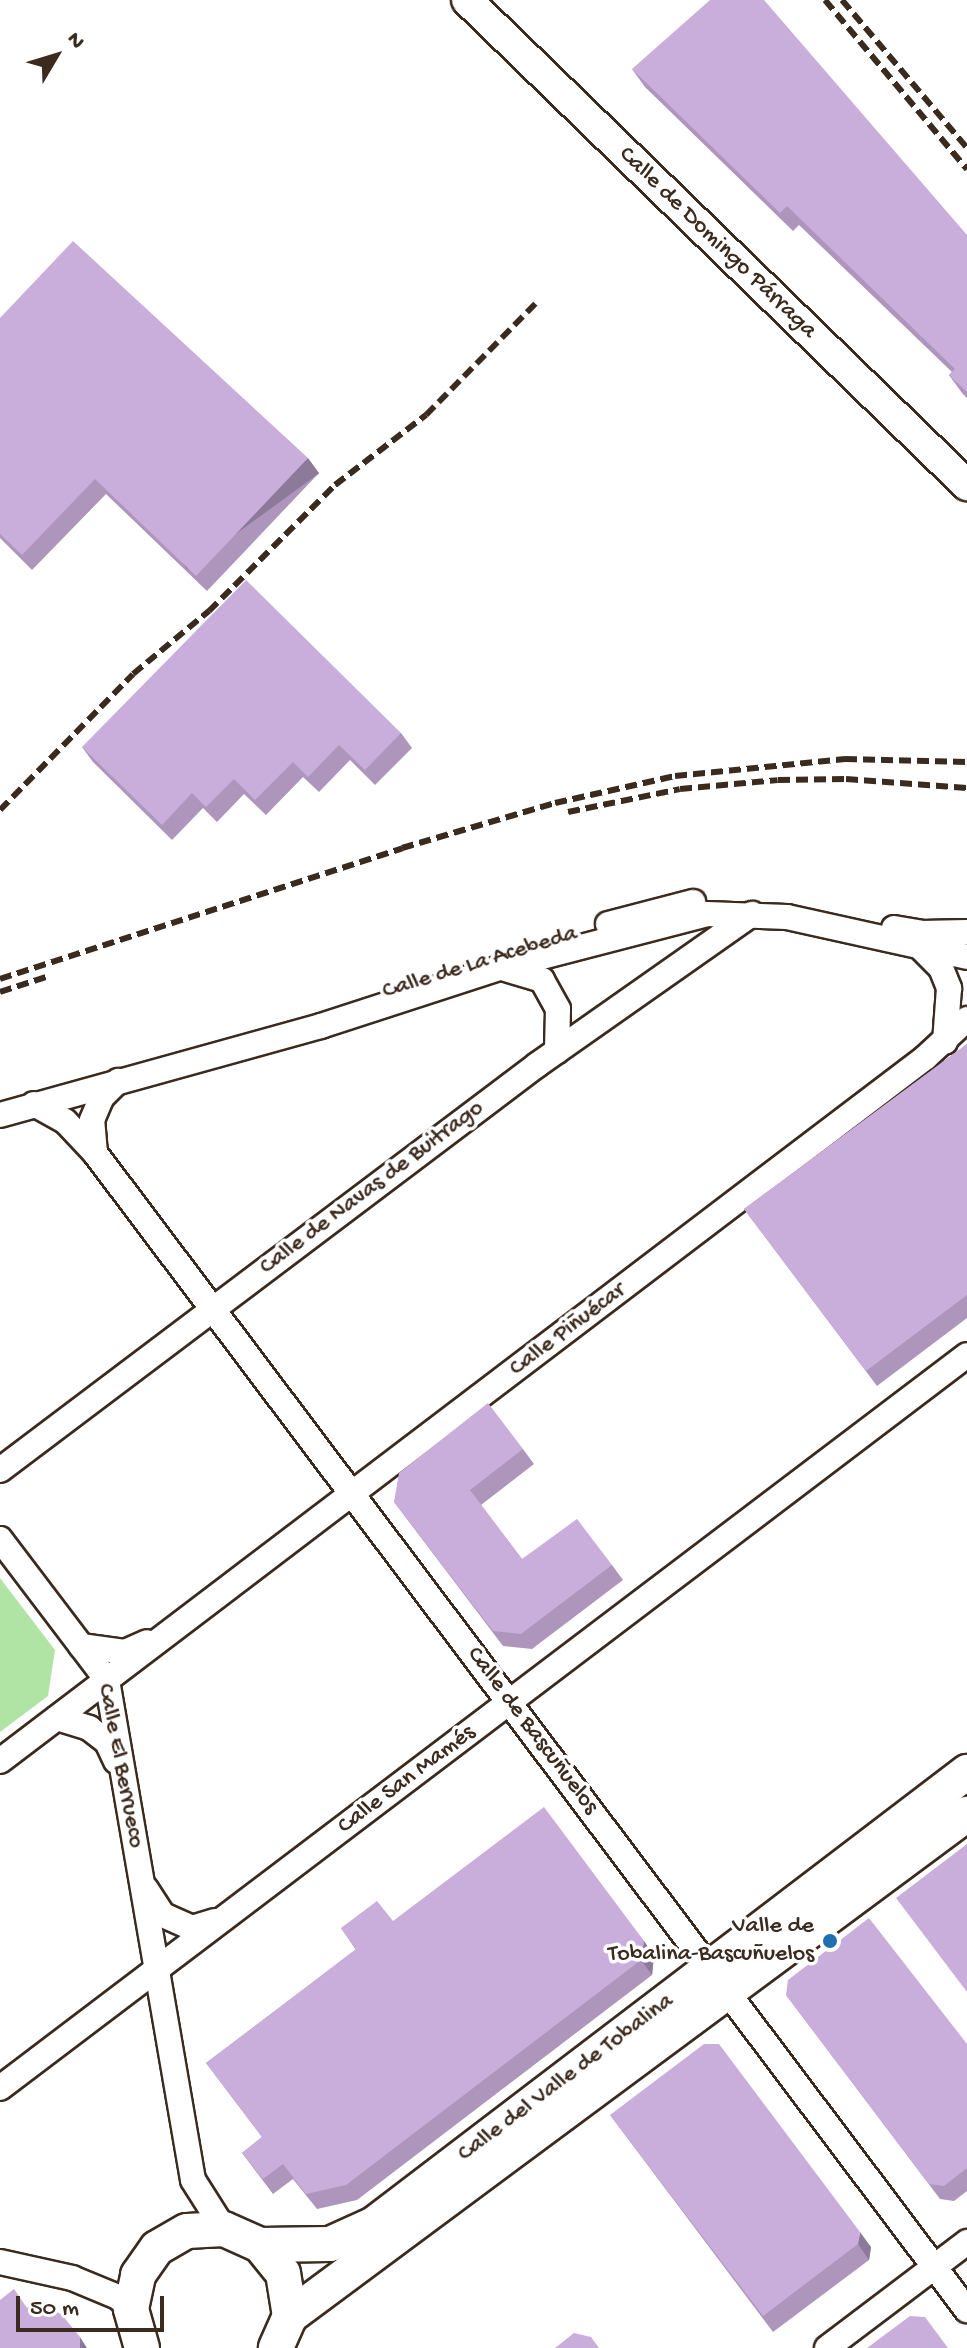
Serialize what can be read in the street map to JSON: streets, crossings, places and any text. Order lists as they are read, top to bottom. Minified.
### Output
{"streets":{"main road":["Calle del Valle de Tobalina"],"street":["Calle de Domingo Párraga","Calle de La Acebeda","Calle de Navas de Buitrago","Calle Piñuécar","Calle de Bascuñuelos","Calle El Berrueco","Calle San Mamés"]},"crossings":[["Calle de La Acebeda","Calle de Navas de Buitrago"],["Calle de La Acebeda","Calle de Bascuñuelos"],["Calle de Navas de Buitrago","Calle de Bascuñuelos"],["Calle Piñuécar","Calle de Bascuñuelos"],["Calle Piñuécar","Calle El Berrueco"],["Calle de Bascuñuelos","Calle San Mamés"],["Calle de Bascuñuelos","Calle del Valle de Tobalina"],["Calle El Berrueco","Calle San Mamés"]],"places":["Valle de Tobalina-Bascuñuelos"],"scale_bar":"50 m","north":"top right"}
